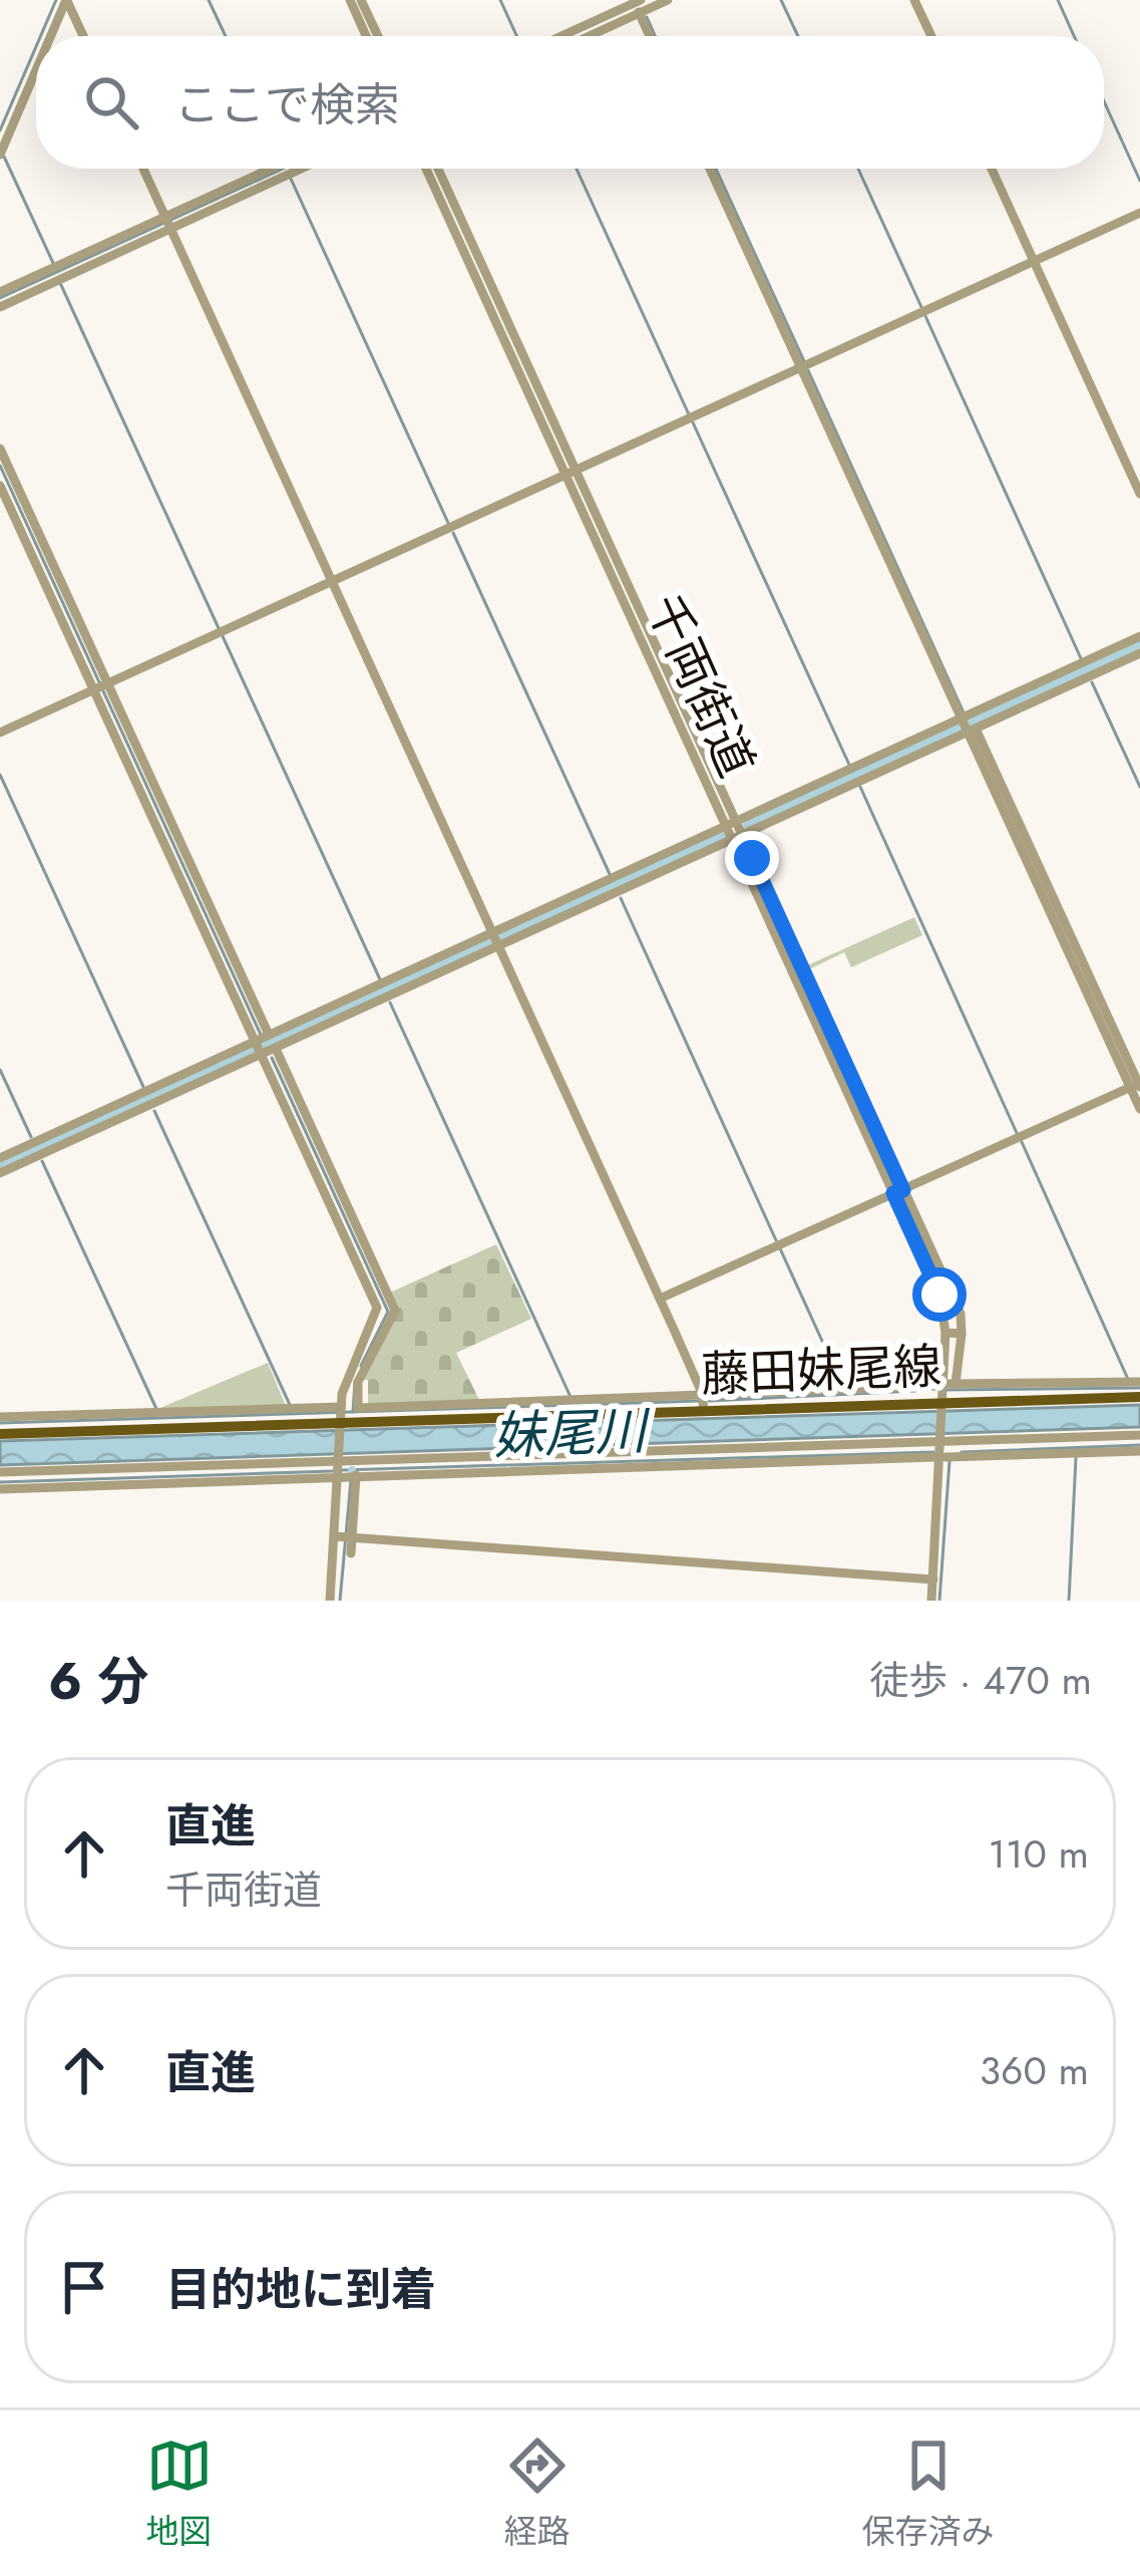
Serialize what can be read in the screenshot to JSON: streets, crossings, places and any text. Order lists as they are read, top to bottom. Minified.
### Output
{"streets":{"main road":["藤田妹尾線"],"street":["千両街道"]},"water":["妹尾川"],"page":{"search":"ここで検索","heading":["6 分","徒歩 · 470 m"],"list":[["直進","千両街道","110 m"],["直進","360 m"],"目的地に到着"],"nav":["地図","経路","保存済み"]}}
